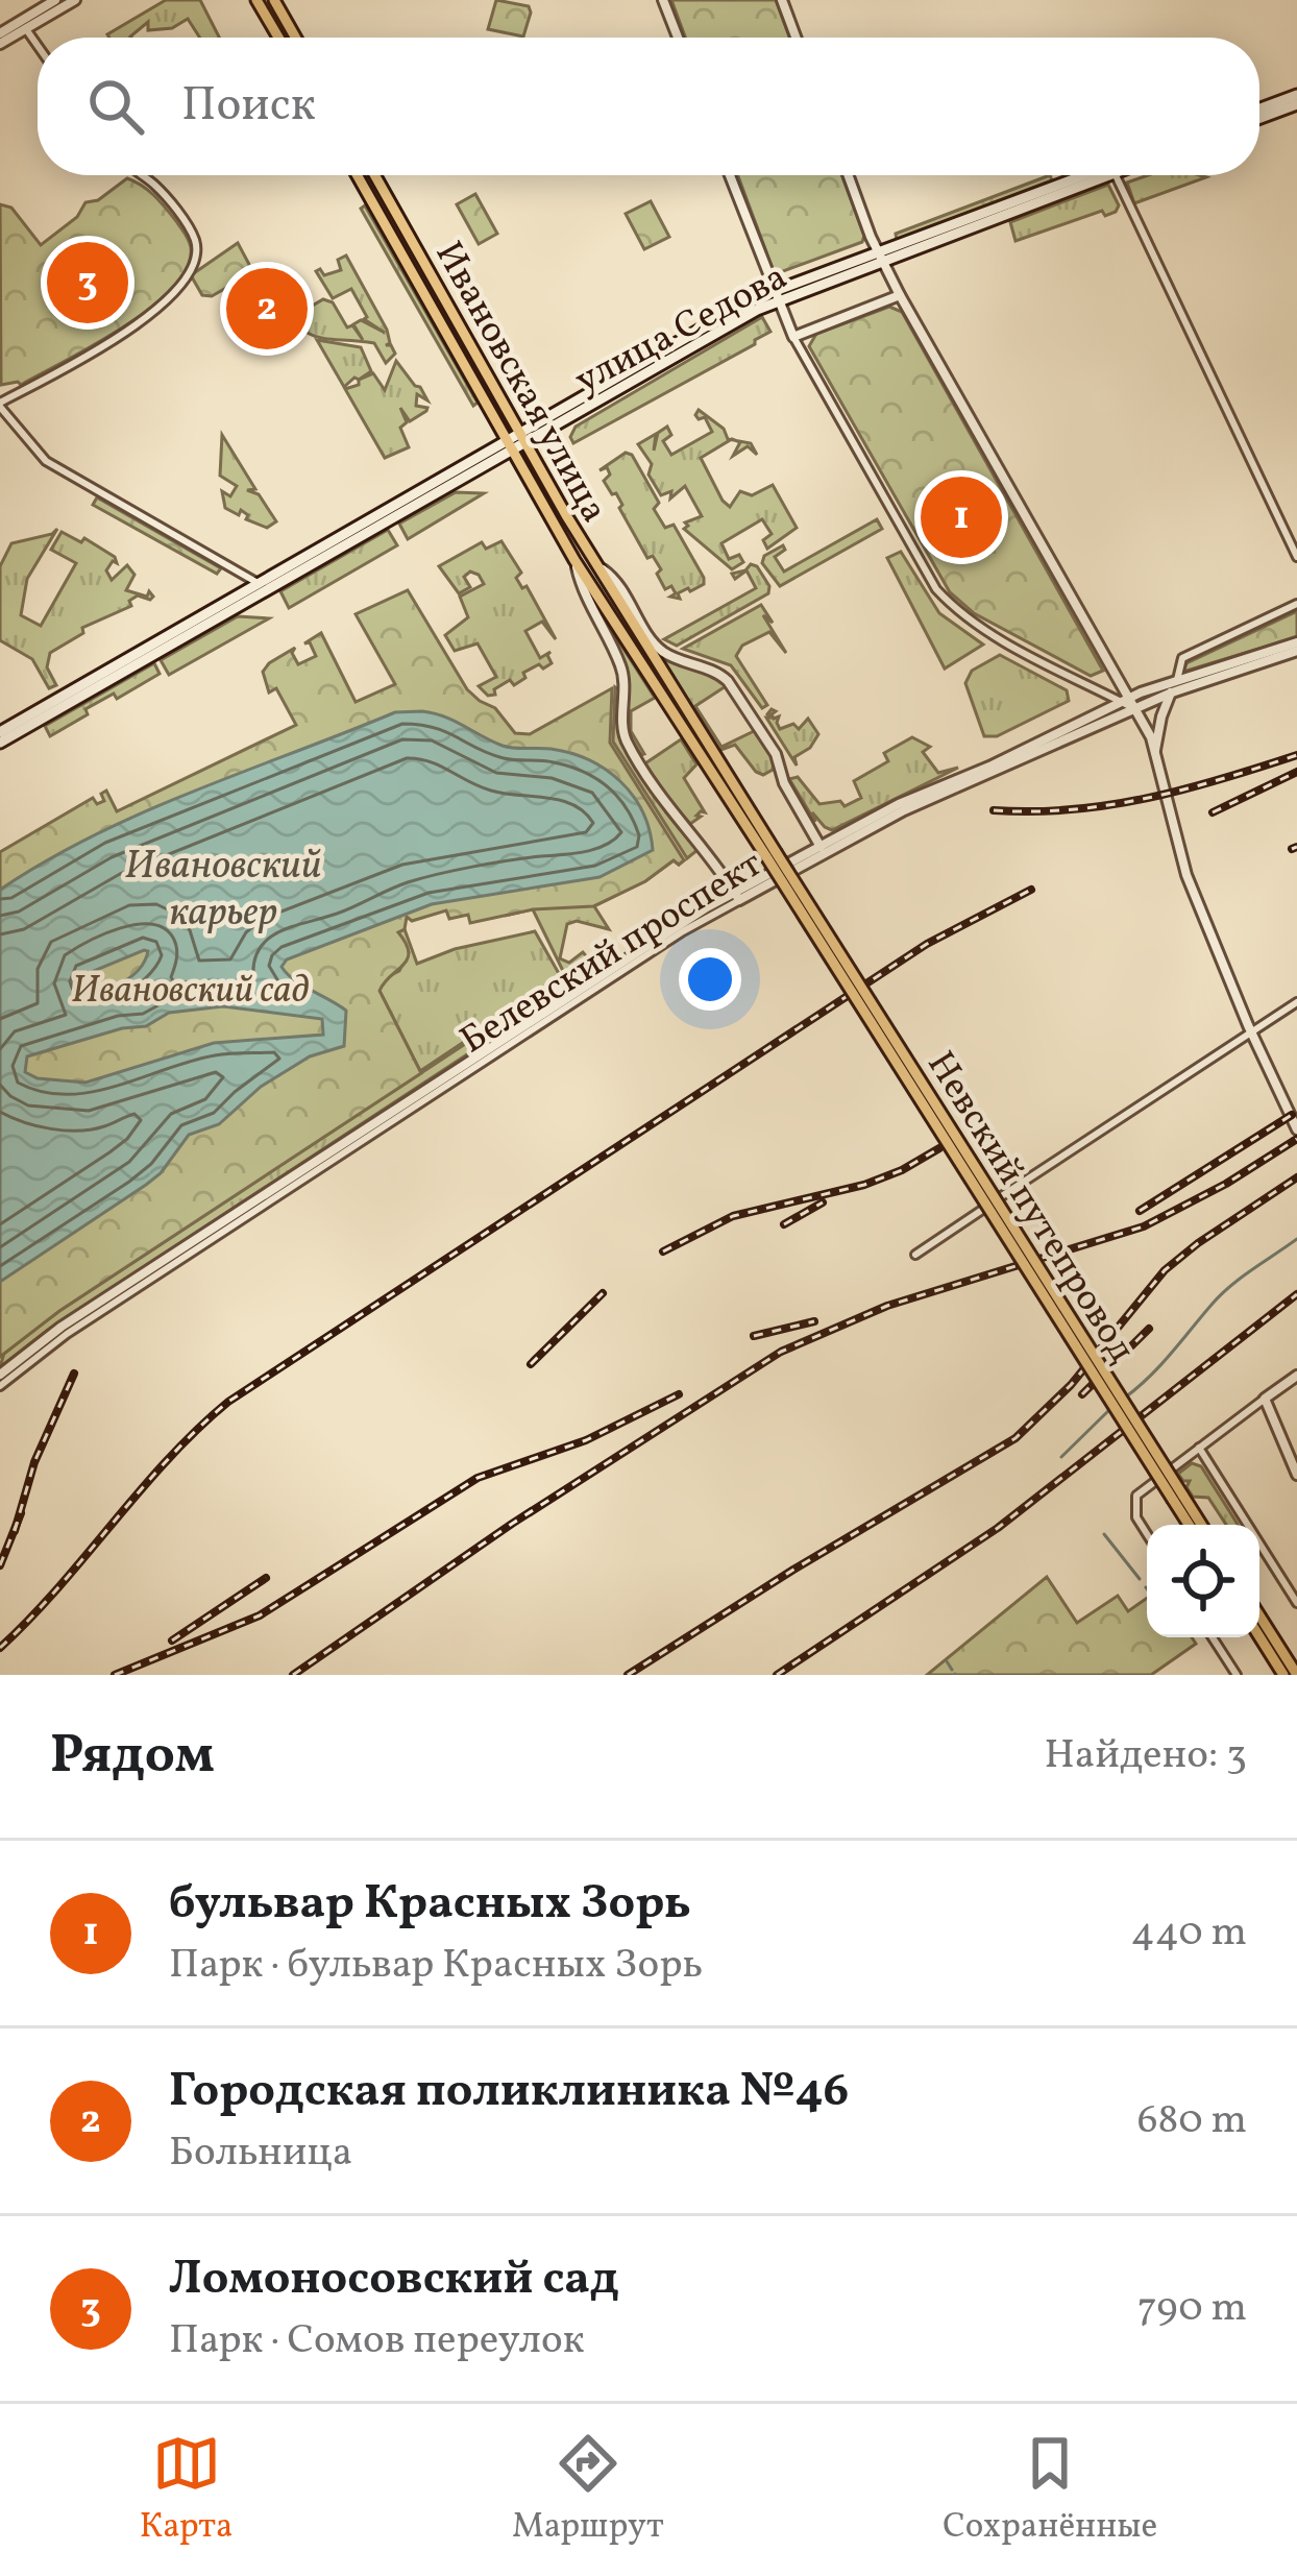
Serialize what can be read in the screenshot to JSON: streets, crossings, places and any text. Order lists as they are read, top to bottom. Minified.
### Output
{"streets":{"main road":["улица Седова","Ивановская улица","Невский путепровод"],"street":["Белевский проспект"]},"crossings":[["улица Седова","Ивановская улица"],["Ивановская улица","Белевский проспект"],["Ивановская улица","Невский путепровод"]],"water":["Ивановский карьер"],"parks":["Ивановский сад"],"page":{"search":"Поиск","pins":["3","2","1"],"heading":["Рядом","Найдено: 3"],"list":[{"mark":"1","name":"бульвар Красных Зорь","note":"Парк · бульвар Красных Зорь","value":"440 m"},{"mark":"2","name":"Городская поликлиника №46","note":"Больница","value":"680 m"},{"mark":"3","name":"Ломоносовский сад","note":"Парк · Сомов переулок","value":"790 m"}],"nav":["Карта","Маршрут","Сохранённые"]}}
